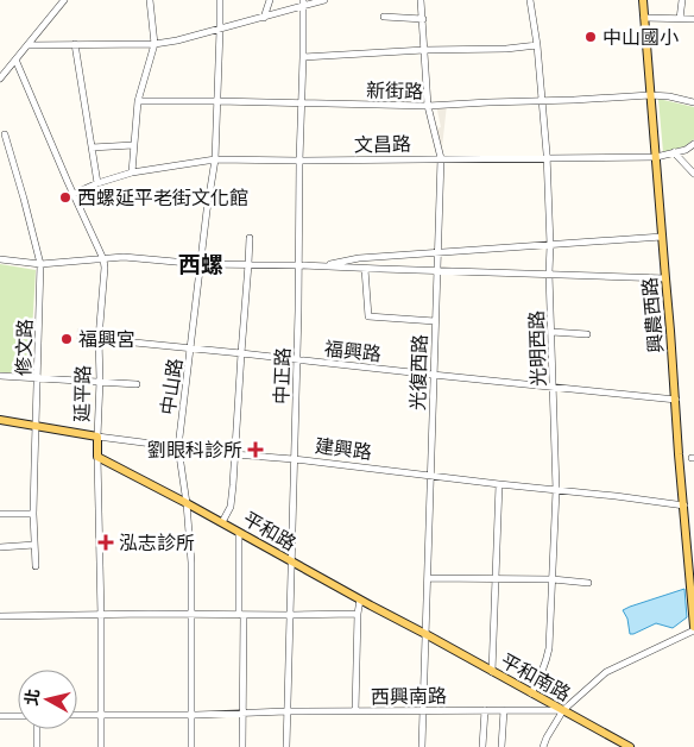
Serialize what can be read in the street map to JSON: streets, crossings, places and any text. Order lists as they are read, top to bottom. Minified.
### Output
{"streets":{"main road":["興農西路","延平路","建興路","平和路","平和南路"],"street":["新街路","文昌路","修文路","光明西路","福興路","光復西路","中正路","中山路","西興南路"]},"crossings":[["新街路","興農西路"],["新街路","光明西路"],["新街路","光復西路"],["新街路","中正路"],["新街路","中山路"],["文昌路","興農西路"],["文昌路","光明西路"],["文昌路","光復西路"],["文昌路","中正路"],["文昌路","中山路"],["文昌路","延平路"],["興農西路","福興路"],["興農西路","建興路"],["修文路","建興路"],["光明西路","福興路"],["光明西路","建興路"],["光明西路","平和南路"],["福興路","光復西路"],["福興路","中正路"],["福興路","中山路"],["福興路","延平路"],["光復西路","建興路"],["光復西路","平和路"],["光復西路","平和南路"],["光復西路","西興南路"],["中正路","建興路"],["中正路","平和路"],["中正路","西興南路"],["中山路","建興路"],["中山路","平和路"],["中山路","西興南路"],["延平路","建興路"],["延平路","平和路"],["延平路","西興南路"],["平和路","平和南路"],["平和南路","西興南路"]],"districts":["西螺"],"places":{"other":["中山國小","西螺延平老街文化館","福興宮"],"health":["劉眼科診所","泓志診所"]},"north":"left"}
